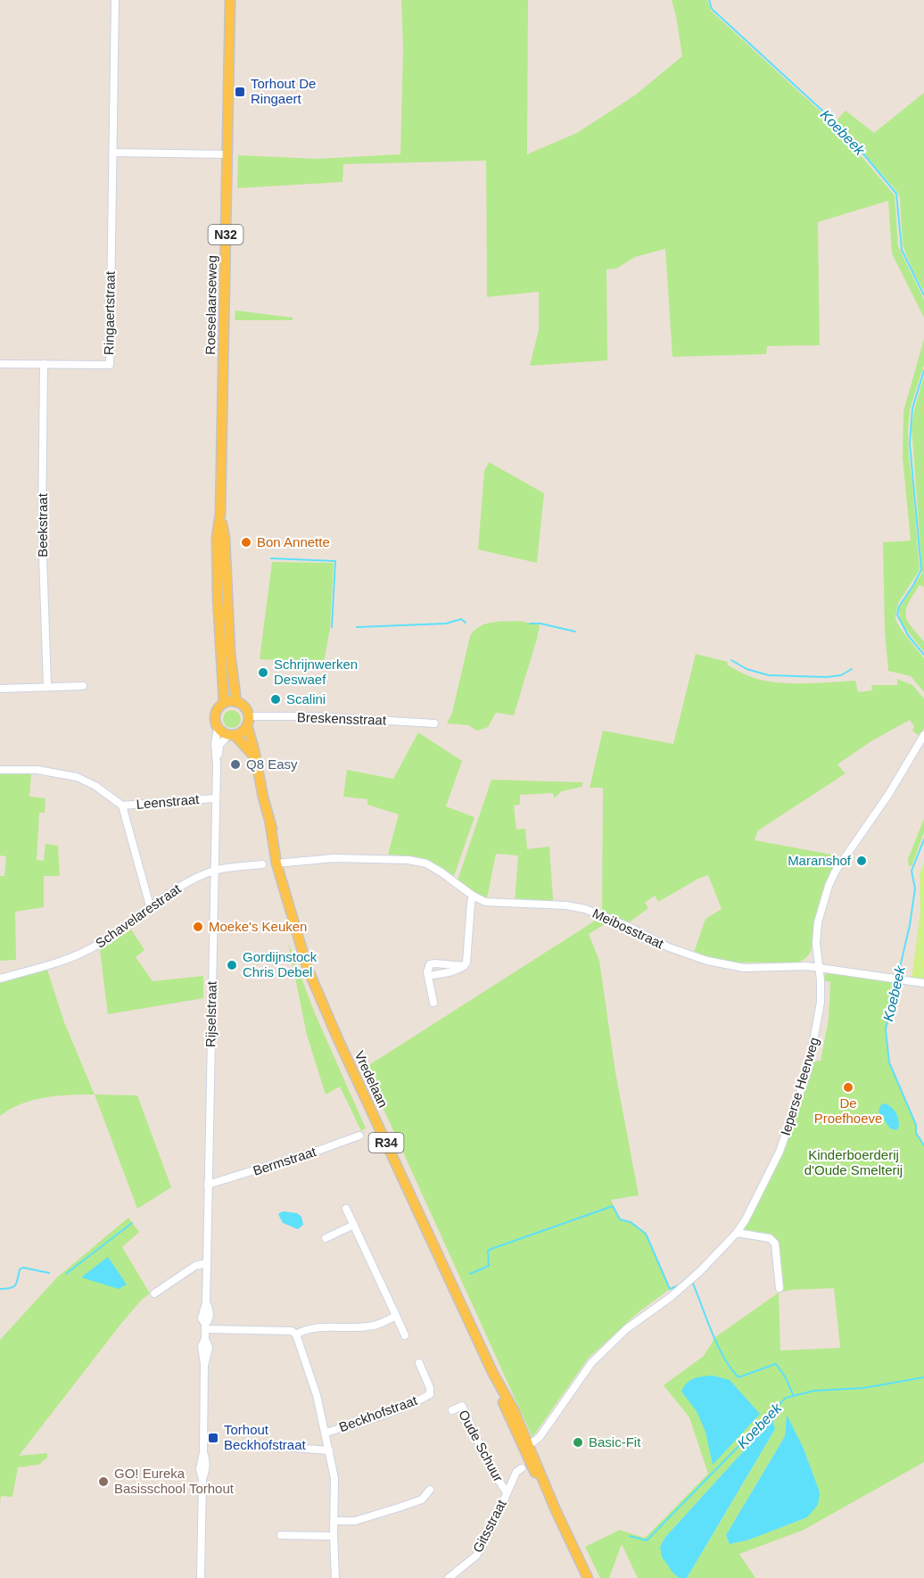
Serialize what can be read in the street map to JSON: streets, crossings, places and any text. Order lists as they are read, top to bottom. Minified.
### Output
{"streets":{"main road":["N32","Roeselaarseweg","Vredelaan","R34"],"street":["Ringaertstraat","Beekstraat","Breskensstraat","Leenstraat","Schavelarestraat","Meibosstraat","Rijselstraat","Ieperse Heerweg","Bermstraat","Beckhofstraat","Oude Schuur","Gitsstraat"]},"crossings":[["N32","Roeselaarseweg"],["N32","Breskensstraat"],["N32","Rijselstraat"],["N32","Vredelaan"],["Roeselaarseweg","Breskensstraat"],["Roeselaarseweg","Rijselstraat"],["Roeselaarseweg","Vredelaan"],["Ringaertstraat","Beekstraat"],["Breskensstraat","Rijselstraat"],["Breskensstraat","Vredelaan"],["Leenstraat","Rijselstraat"],["Schavelarestraat","Rijselstraat"],["Meibosstraat","Vredelaan"],["Meibosstraat","Ieperse Heerweg"],["Rijselstraat","Vredelaan"],["Rijselstraat","Bermstraat"],["Vredelaan","Ieperse Heerweg"],["Oude Schuur","Gitsstraat"]],"water":["Koebeek"],"parks":["Kinderboerderij d'Oude Smelterij"],"places":{"transit":["Torhout De Ringaert","Torhout Beckhofstraat"],"other":["Bon Annette","Schrijnwerken Deswaef","Scalini","Q8 Easy","Maranshof","Moeke's Keuken","Gordijnstock Chris Debel","De Proefhoeve","Basic-Fit","GO! Eureka Basisschool Torhout"]}}
